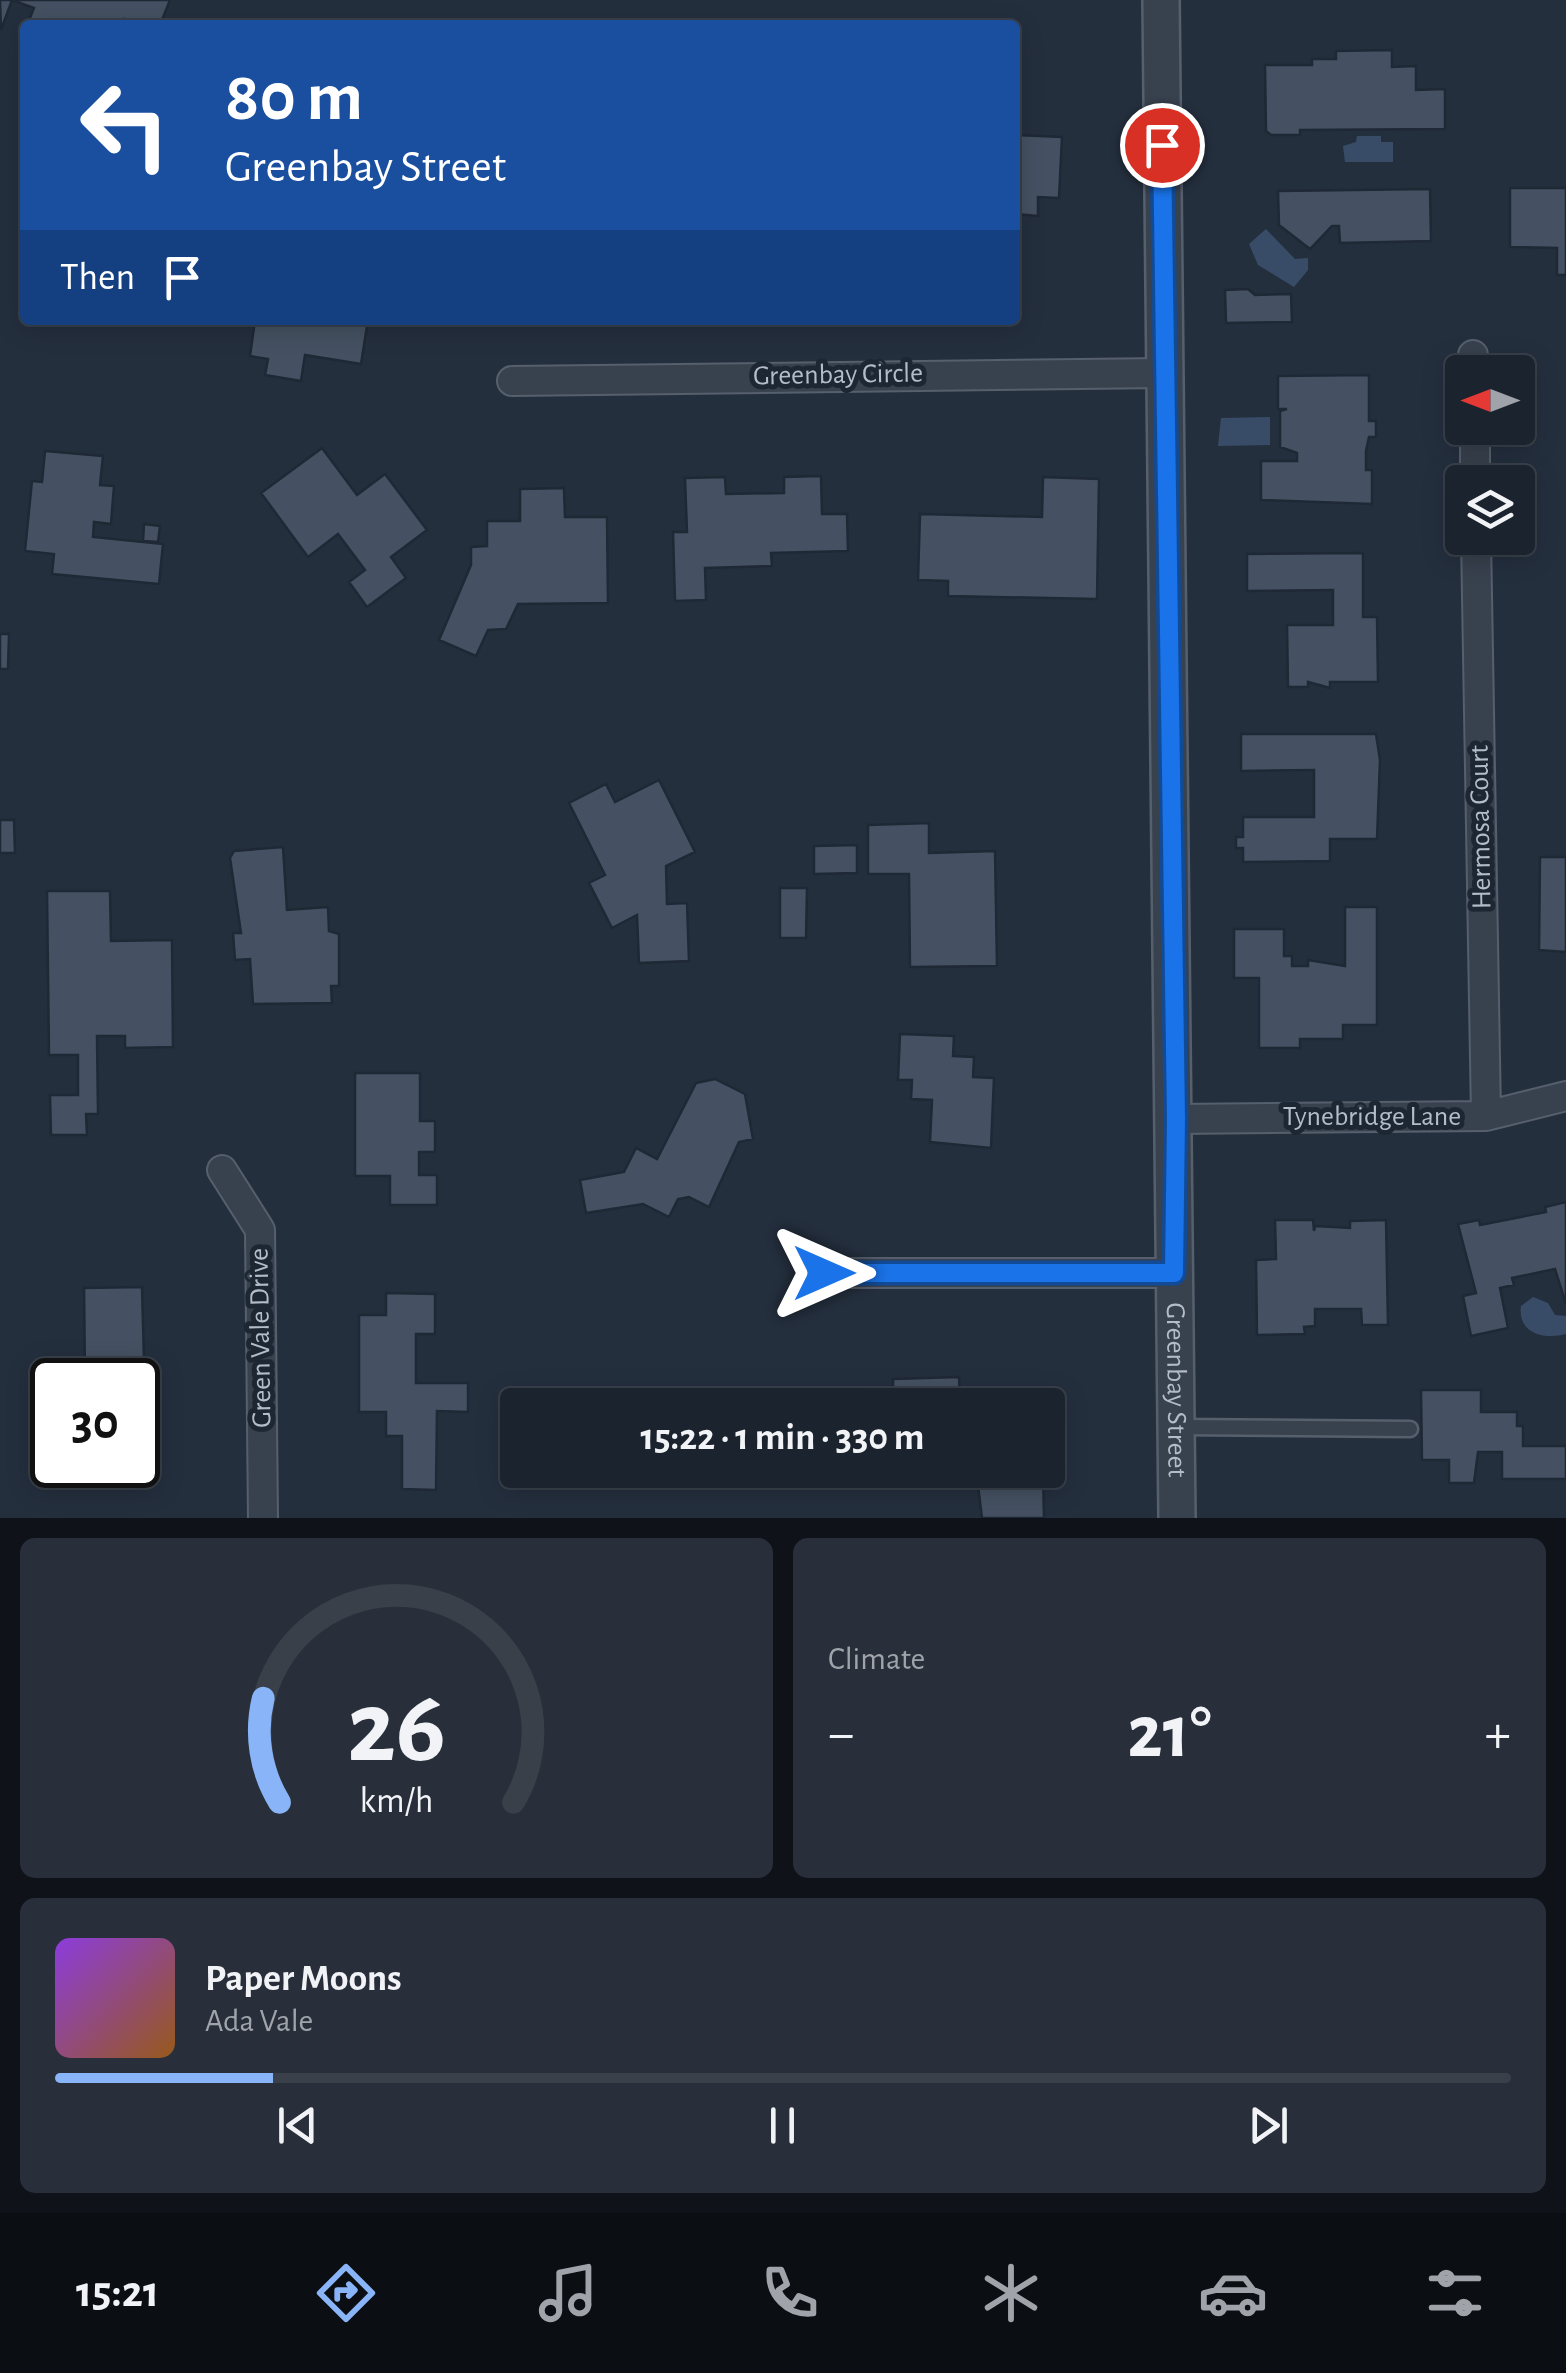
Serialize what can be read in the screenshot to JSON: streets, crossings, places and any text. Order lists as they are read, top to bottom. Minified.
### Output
{"streets":{"street":["Greenbay Circle","Hermosa Court","Tynebridge Lane","Green Vale Drive","Greenbay Street"]},"crossings":[["Greenbay Circle","Greenbay Street"],["Hermosa Court","Tynebridge Lane"],["Tynebridge Lane","Greenbay Street"]],"north":"left","page":{"turn":["80 m","Greenbay Street"],"then":"Then","limit":"30","trip":"15:22 · 1 min · 330 m","tile":"Climate","heat":["−","21°","+"],"song":["Paper Moons","Ada Vale"],"tabs":"15:21","gauge":["26","km/h"]}}
